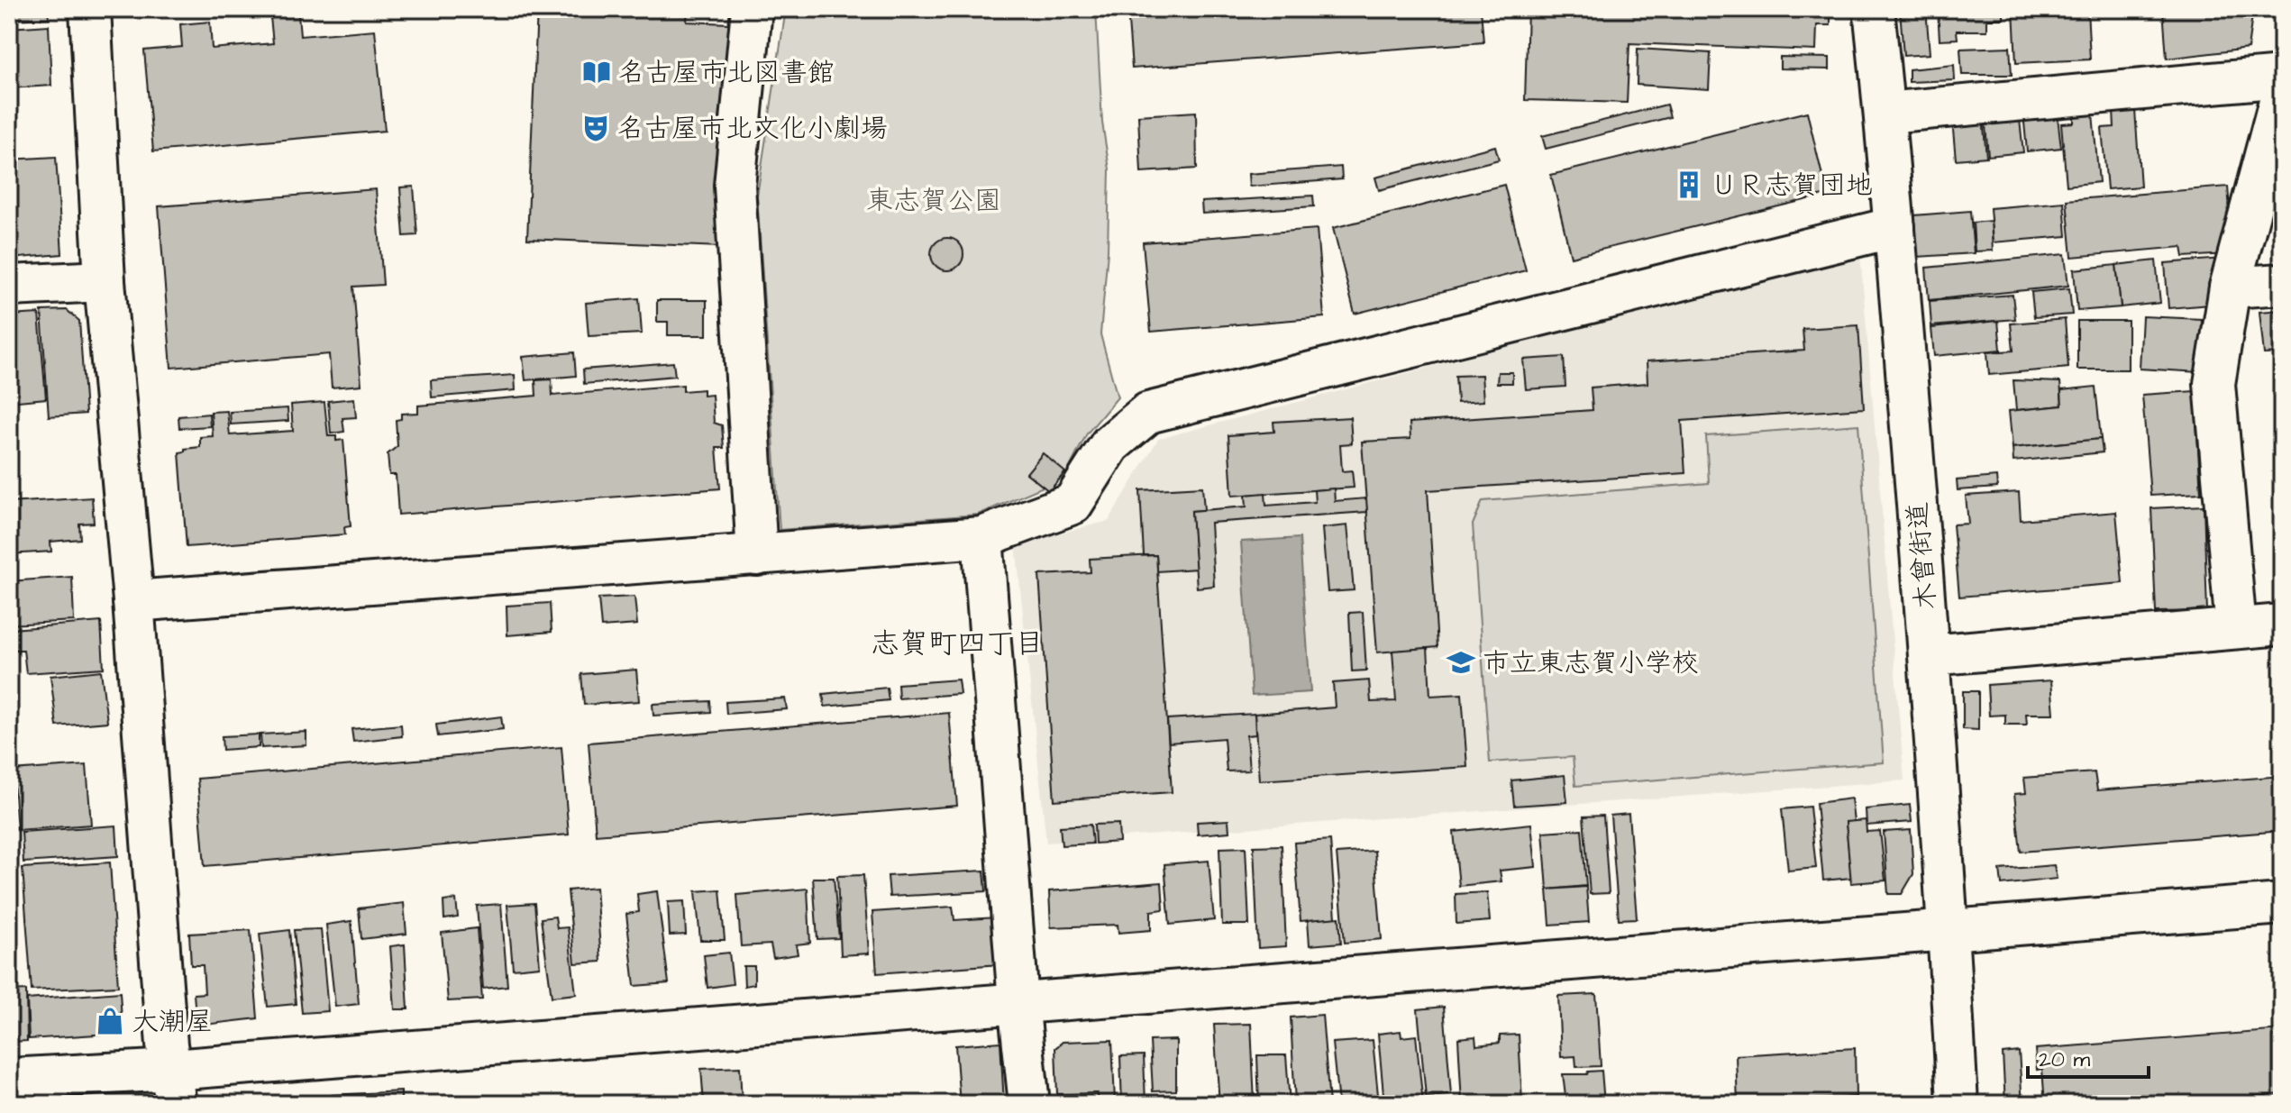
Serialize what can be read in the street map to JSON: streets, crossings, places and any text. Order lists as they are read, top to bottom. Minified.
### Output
{"streets":{"street":["木曾街道"]},"districts":["志賀町四丁目"],"parks":["東志賀公園"],"places":{"library":["名古屋市北図書館"],"theatre":["名古屋市北文化小劇場"],"building":["ＵＲ志賀団地"],"school or university":["市立東志賀小学校"],"shop":["大潮屋"]},"scale_bar":"20 m"}
